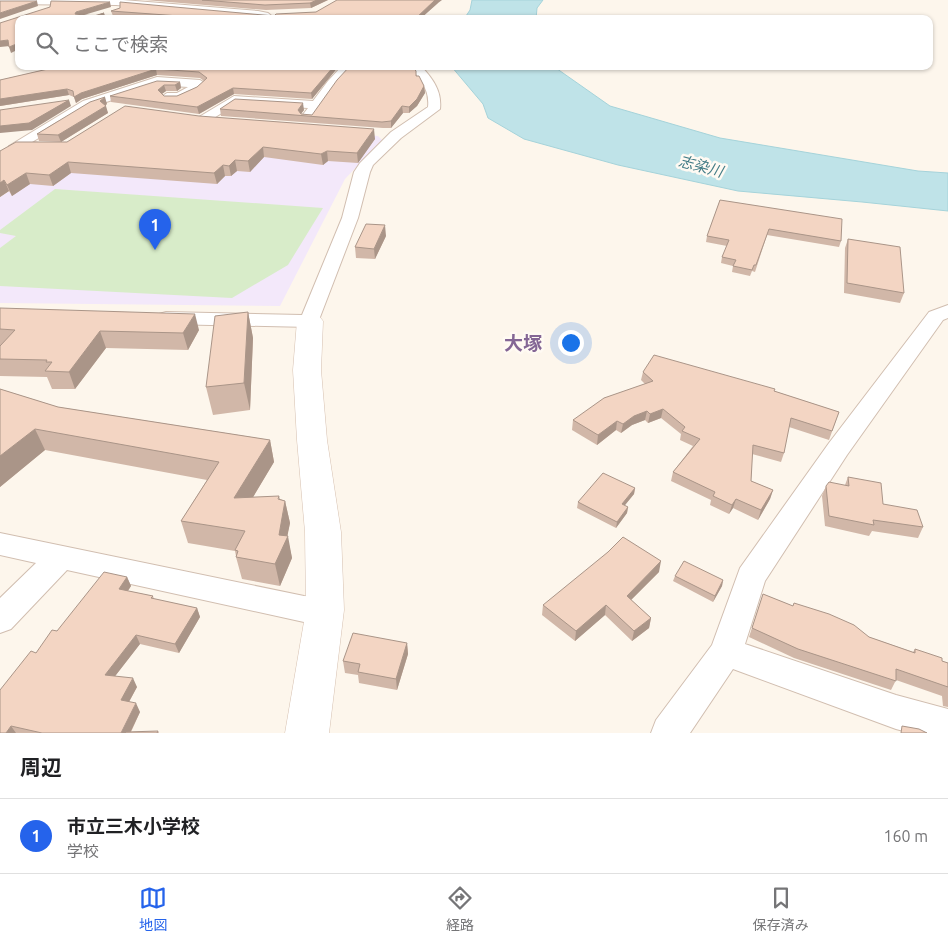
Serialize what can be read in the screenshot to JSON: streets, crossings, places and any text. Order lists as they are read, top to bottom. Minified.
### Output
{"districts":["大塚"],"water":["志染川"],"page":{"search":"ここで検索","pins":"1","heading":"周辺","list":[{"mark":"1","name":"市立三木小学校","note":"学校","value":"160 m"}],"nav":["地図","経路","保存済み"]}}
